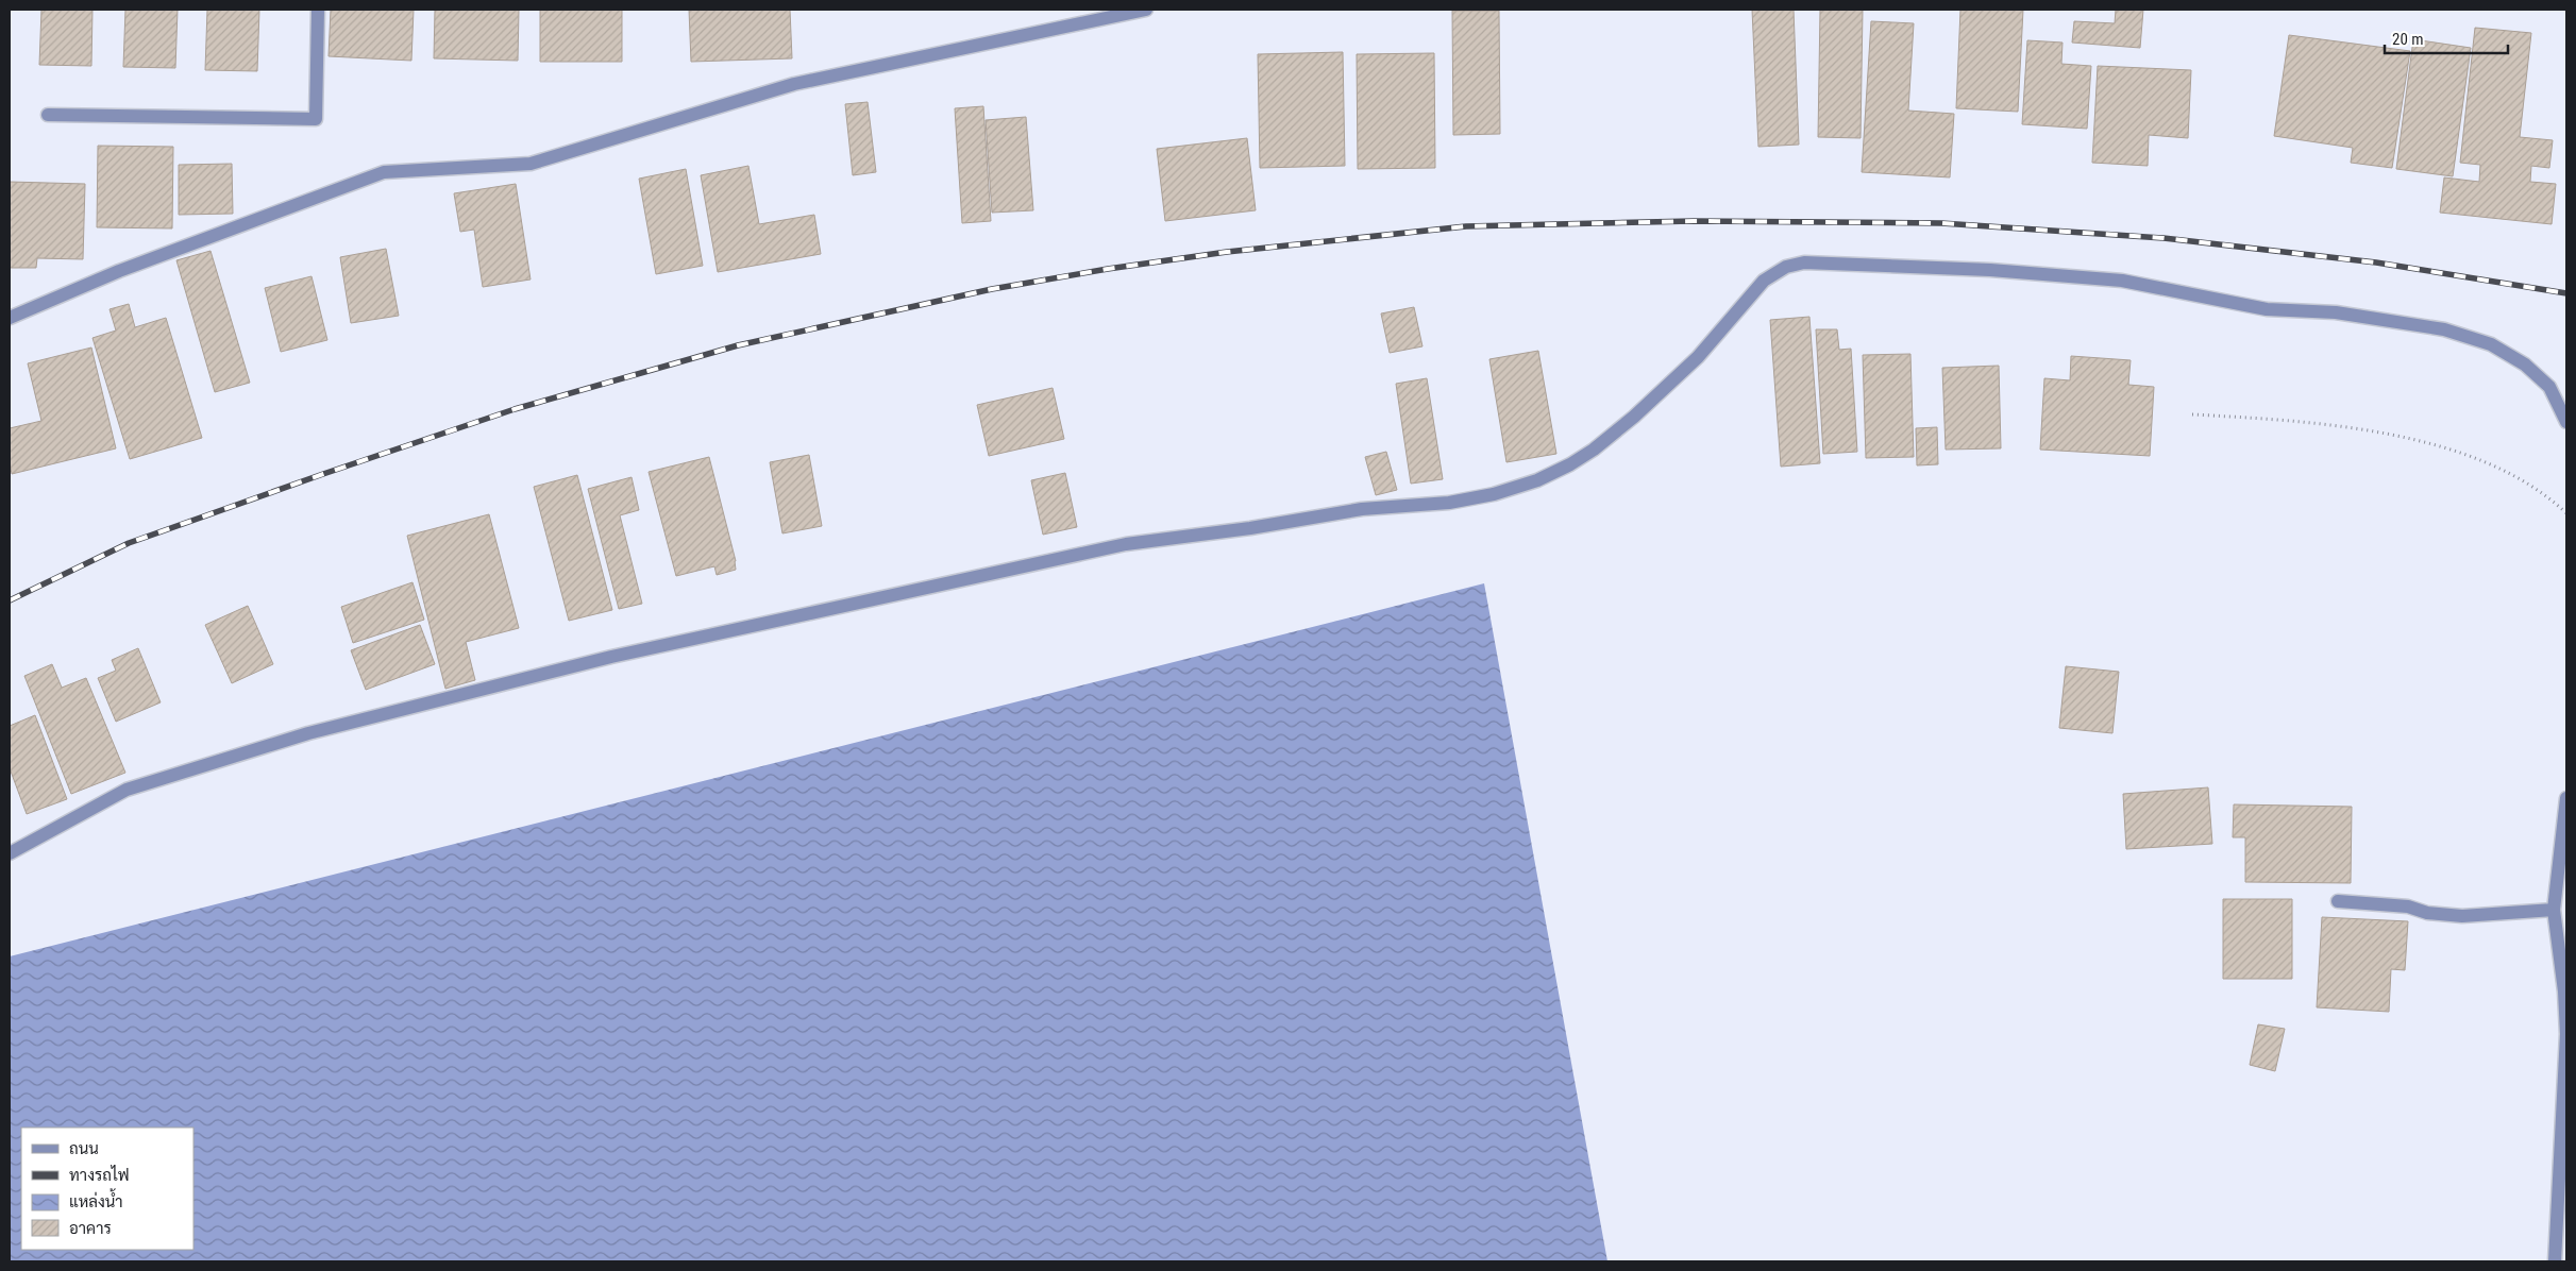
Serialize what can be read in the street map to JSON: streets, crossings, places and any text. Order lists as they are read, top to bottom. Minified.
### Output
{"legend":["ถนน","ทางรถไฟ","แหล่งน้ำ","อาคาร"],"scale_bar":"20 m"}
